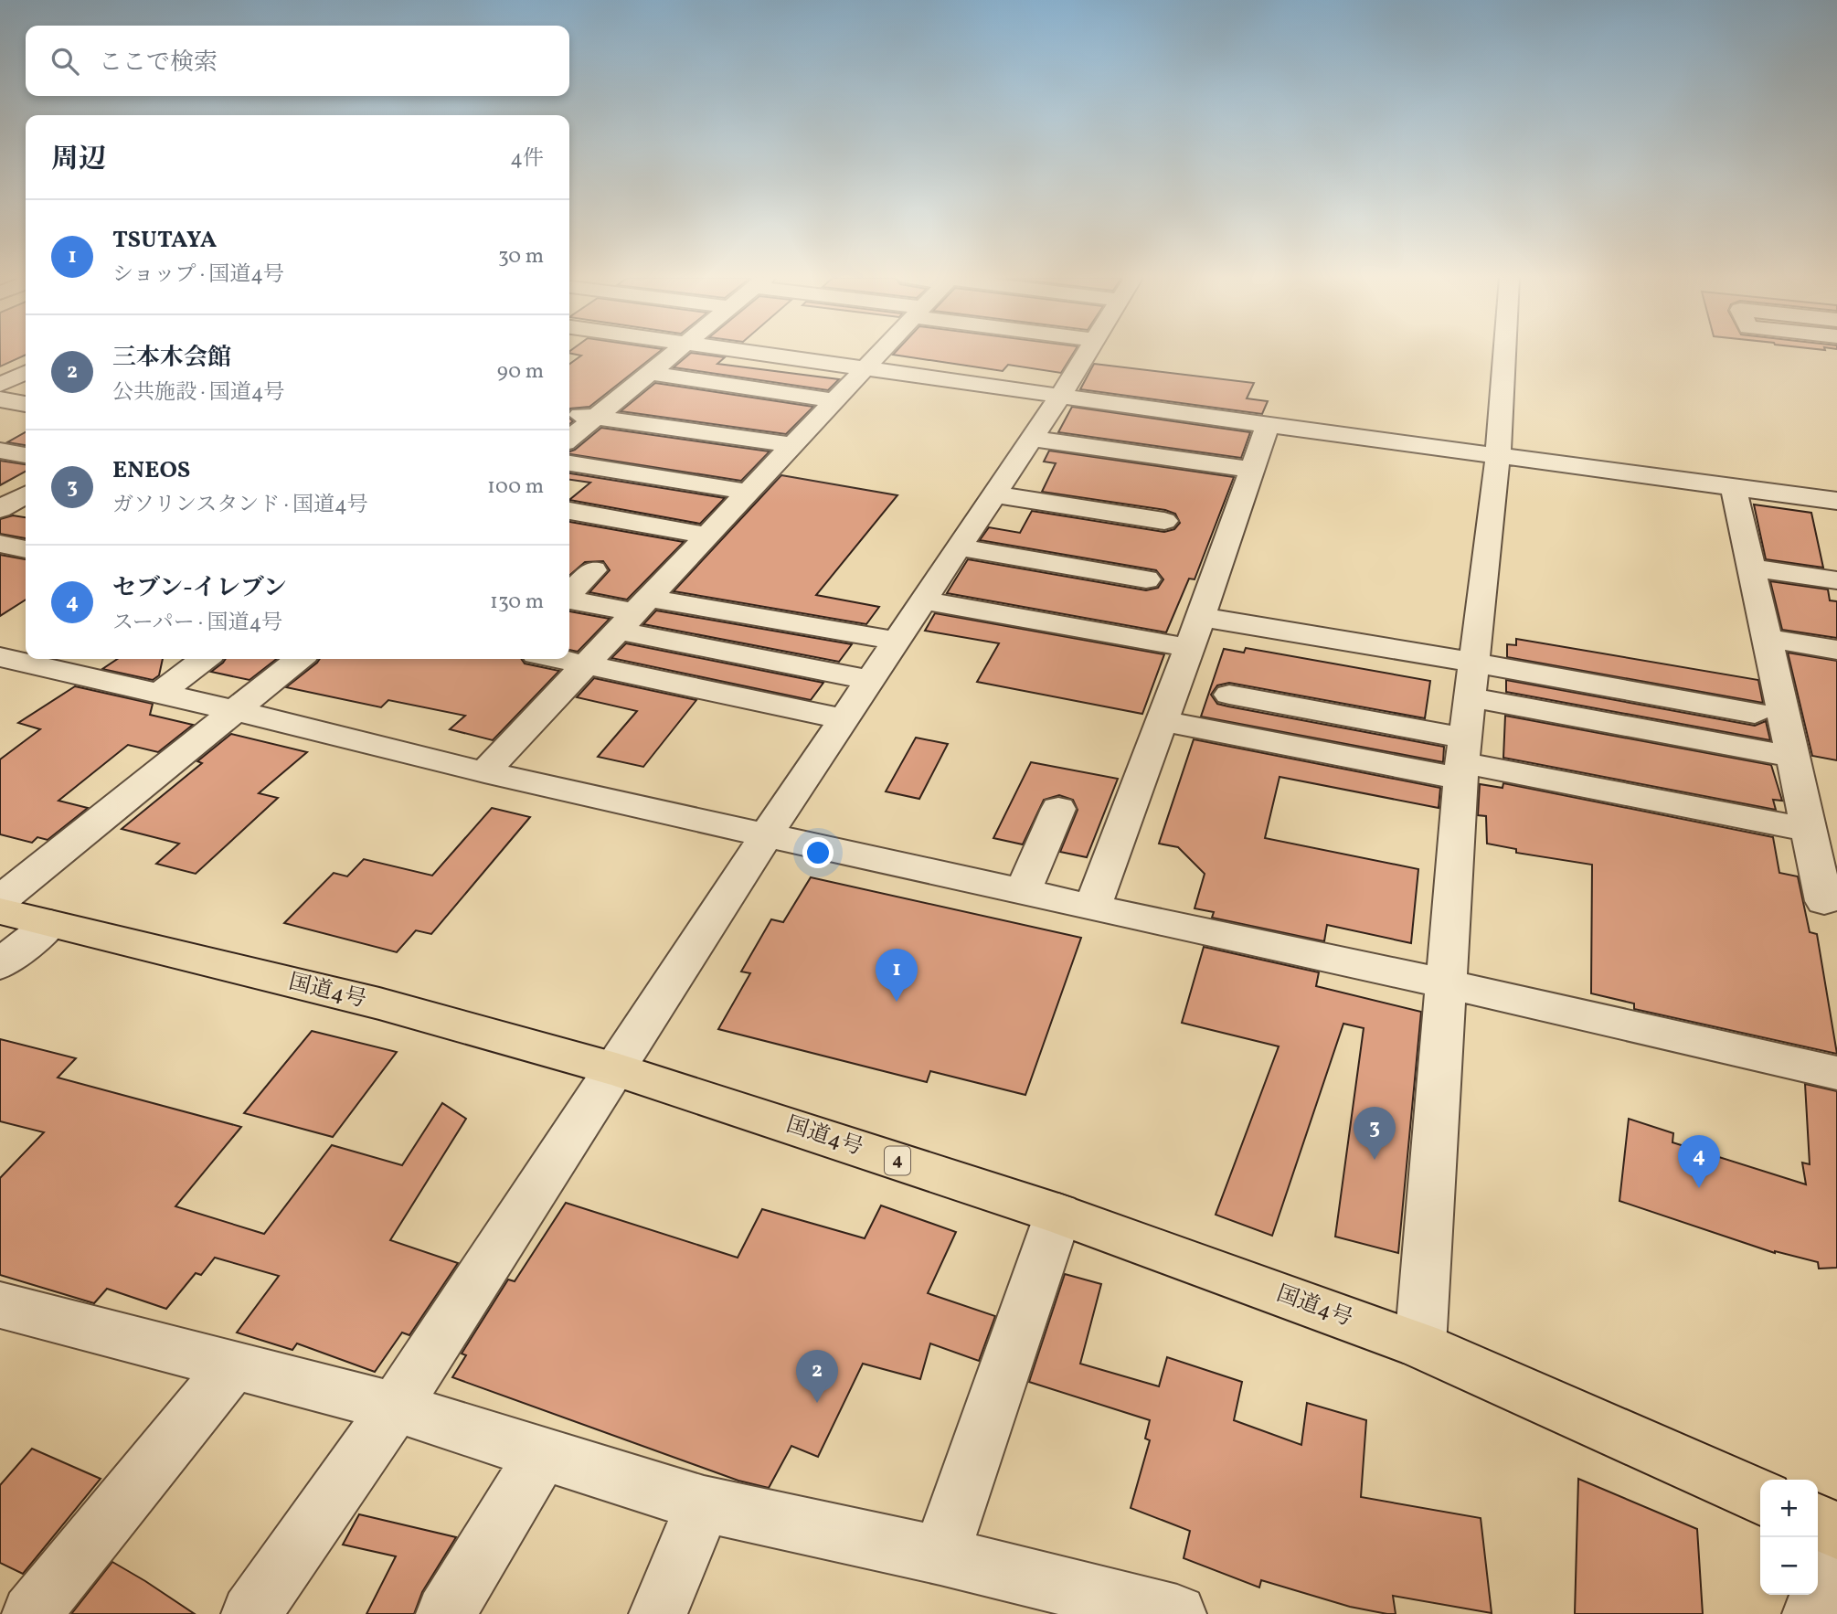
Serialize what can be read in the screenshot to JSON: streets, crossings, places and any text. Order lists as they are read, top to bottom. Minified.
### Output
{"streets":{"highway":["国道4号","4"]},"page":{"search":"ここで検索","heading":["周辺","4件"],"list":[{"mark":"1","name":"TSUTAYA","note":"ショップ · 国道4号","value":"30 m"},{"mark":"2","name":"三本木会館","note":"公共施設 · 国道4号","value":"90 m"},{"mark":"3","name":"ENEOS","note":"ガソリンスタンド · 国道4号","value":"100 m"},{"mark":"4","name":"セブン-イレブン","note":"スーパー · 国道4号","value":"130 m"}],"pins":["1","3","4","2"],"map_buttons":["+","−"]}}
